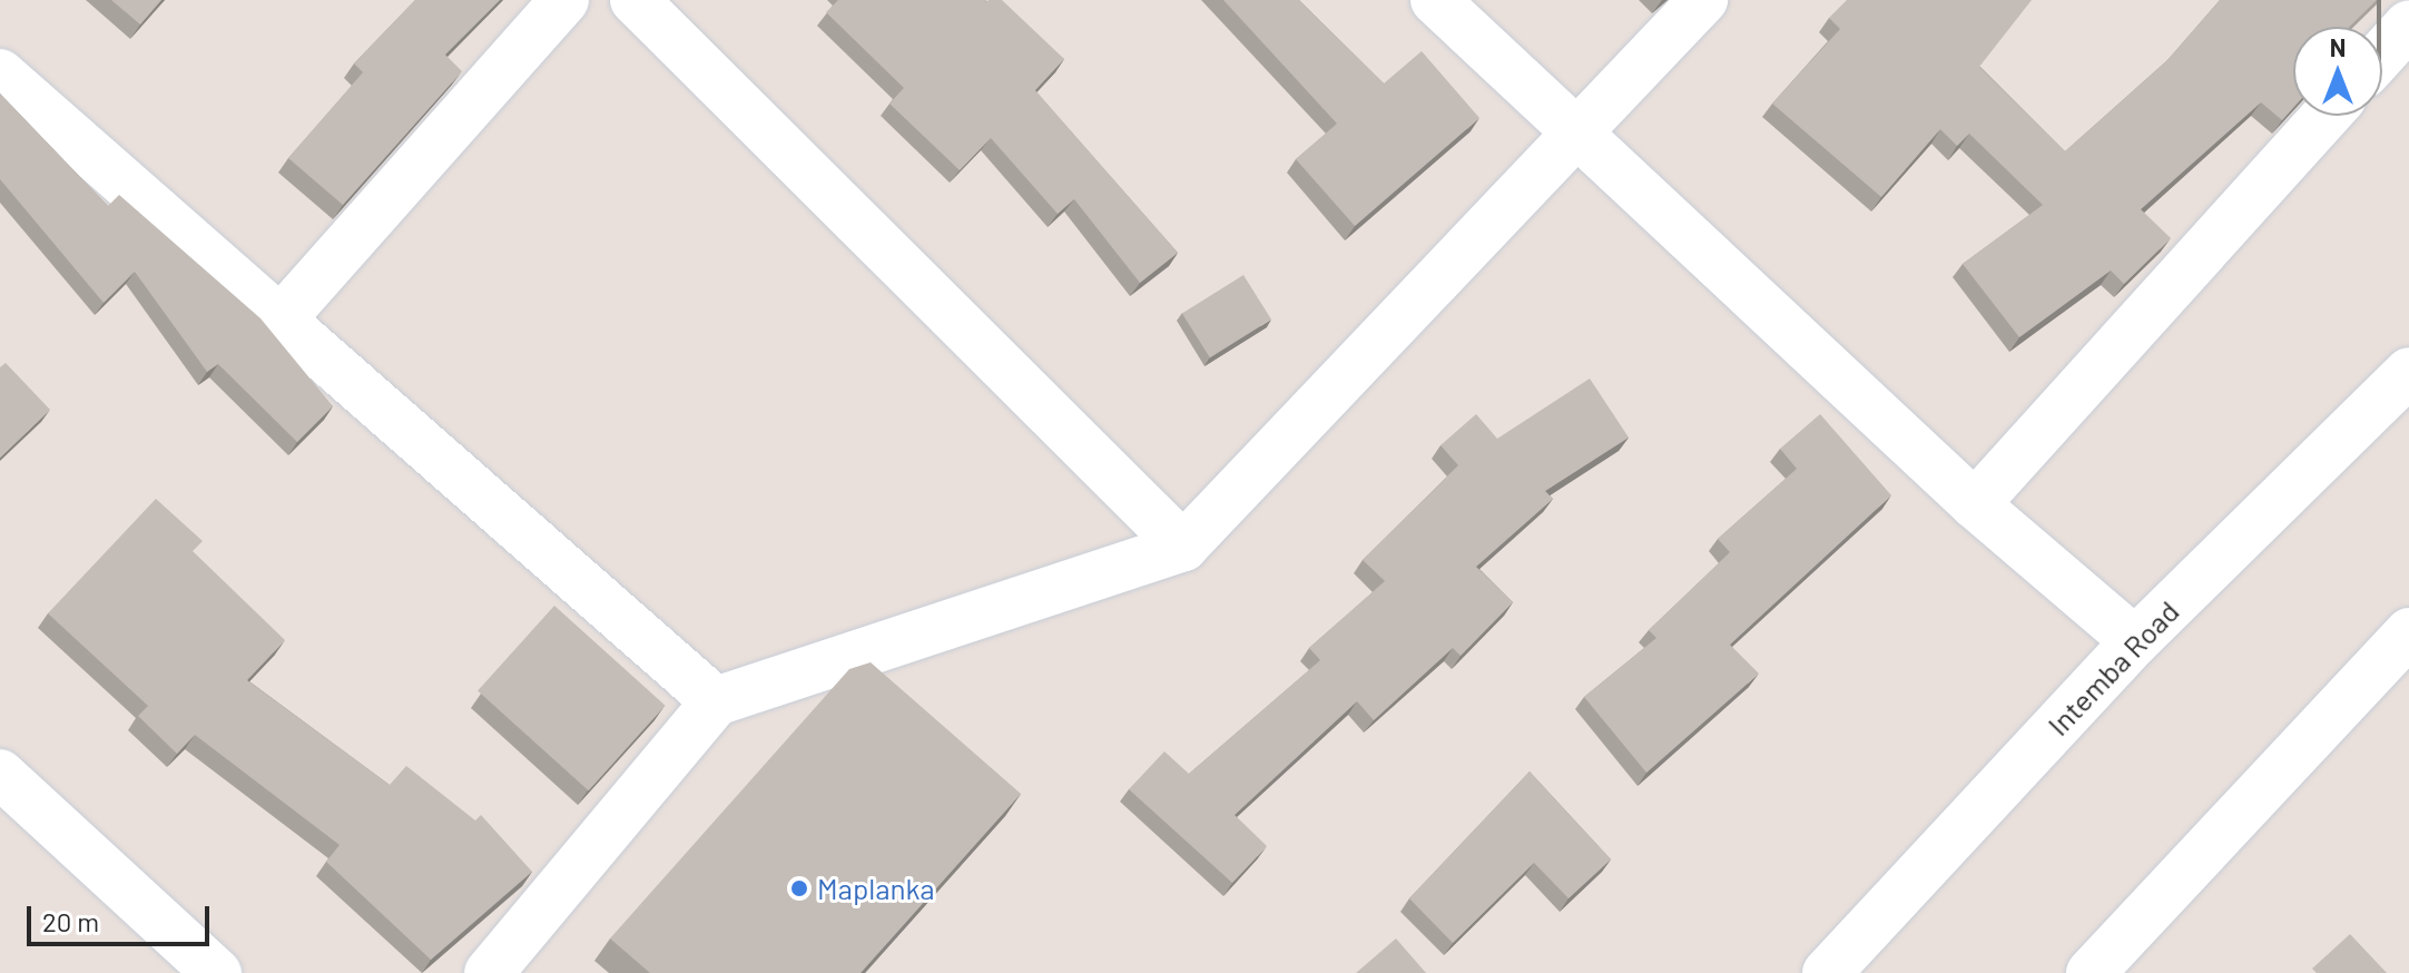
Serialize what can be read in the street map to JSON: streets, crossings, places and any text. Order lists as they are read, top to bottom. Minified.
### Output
{"streets":{"street":["Intemba Road"]},"places":["Maplanka"],"scale_bar":"20 m","north":"top"}
